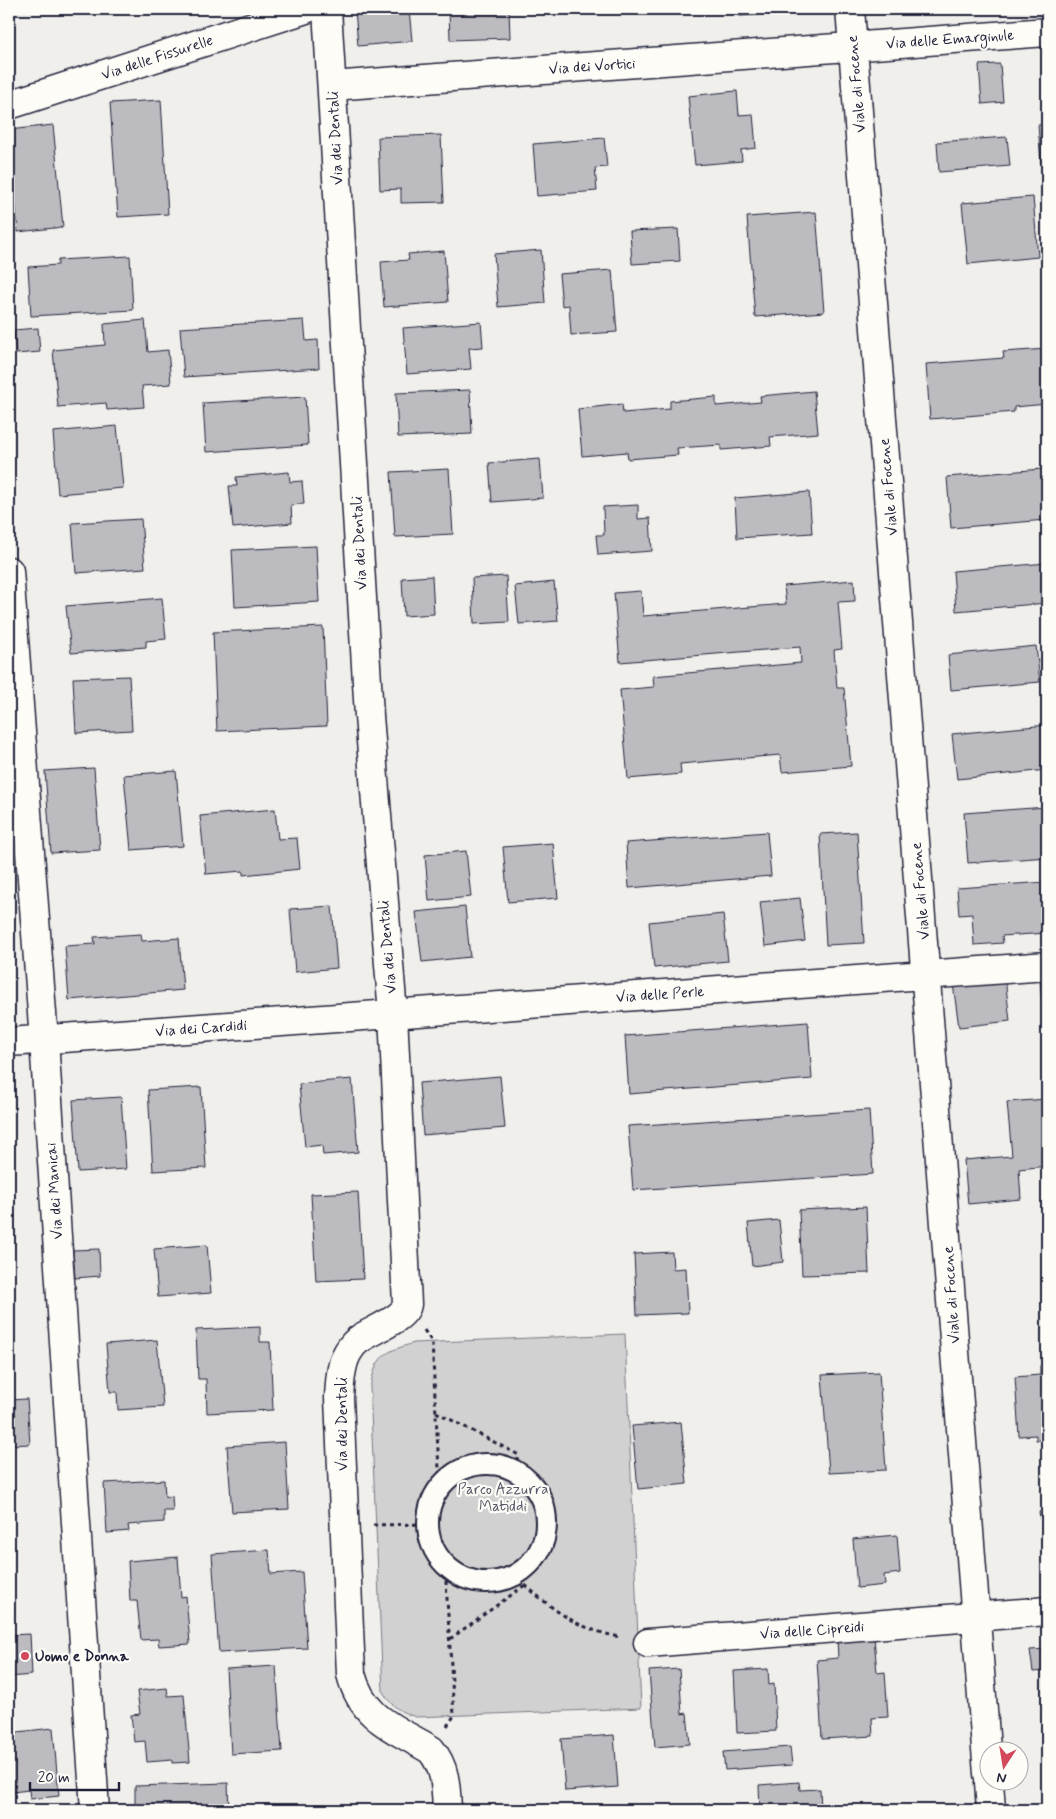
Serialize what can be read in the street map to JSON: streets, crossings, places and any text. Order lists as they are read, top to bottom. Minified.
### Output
{"streets":{"street":["Via delle Emarginule","Via delle Fissurelle","Via dei Vortici","Viale di Focene","Via dei Dentali","Via delle Perle","Via dei Cardidi","Via dei Manicai","Via delle Cipreidi"]},"crossings":[["Via delle Emarginule","Via dei Vortici"],["Via delle Emarginule","Viale di Focene"],["Via dei Vortici","Viale di Focene"],["Via dei Vortici","Via dei Dentali"],["Viale di Focene","Via delle Perle"],["Viale di Focene","Via delle Cipreidi"],["Via dei Dentali","Via delle Perle"],["Via dei Dentali","Via dei Cardidi"],["Via delle Perle","Via dei Cardidi"],["Via dei Cardidi","Via dei Manicai"]],"parks":["Parco Azzurra Matiddi"],"places":["Uomo e Donna"],"scale_bar":"20 m","north":"bottom"}
